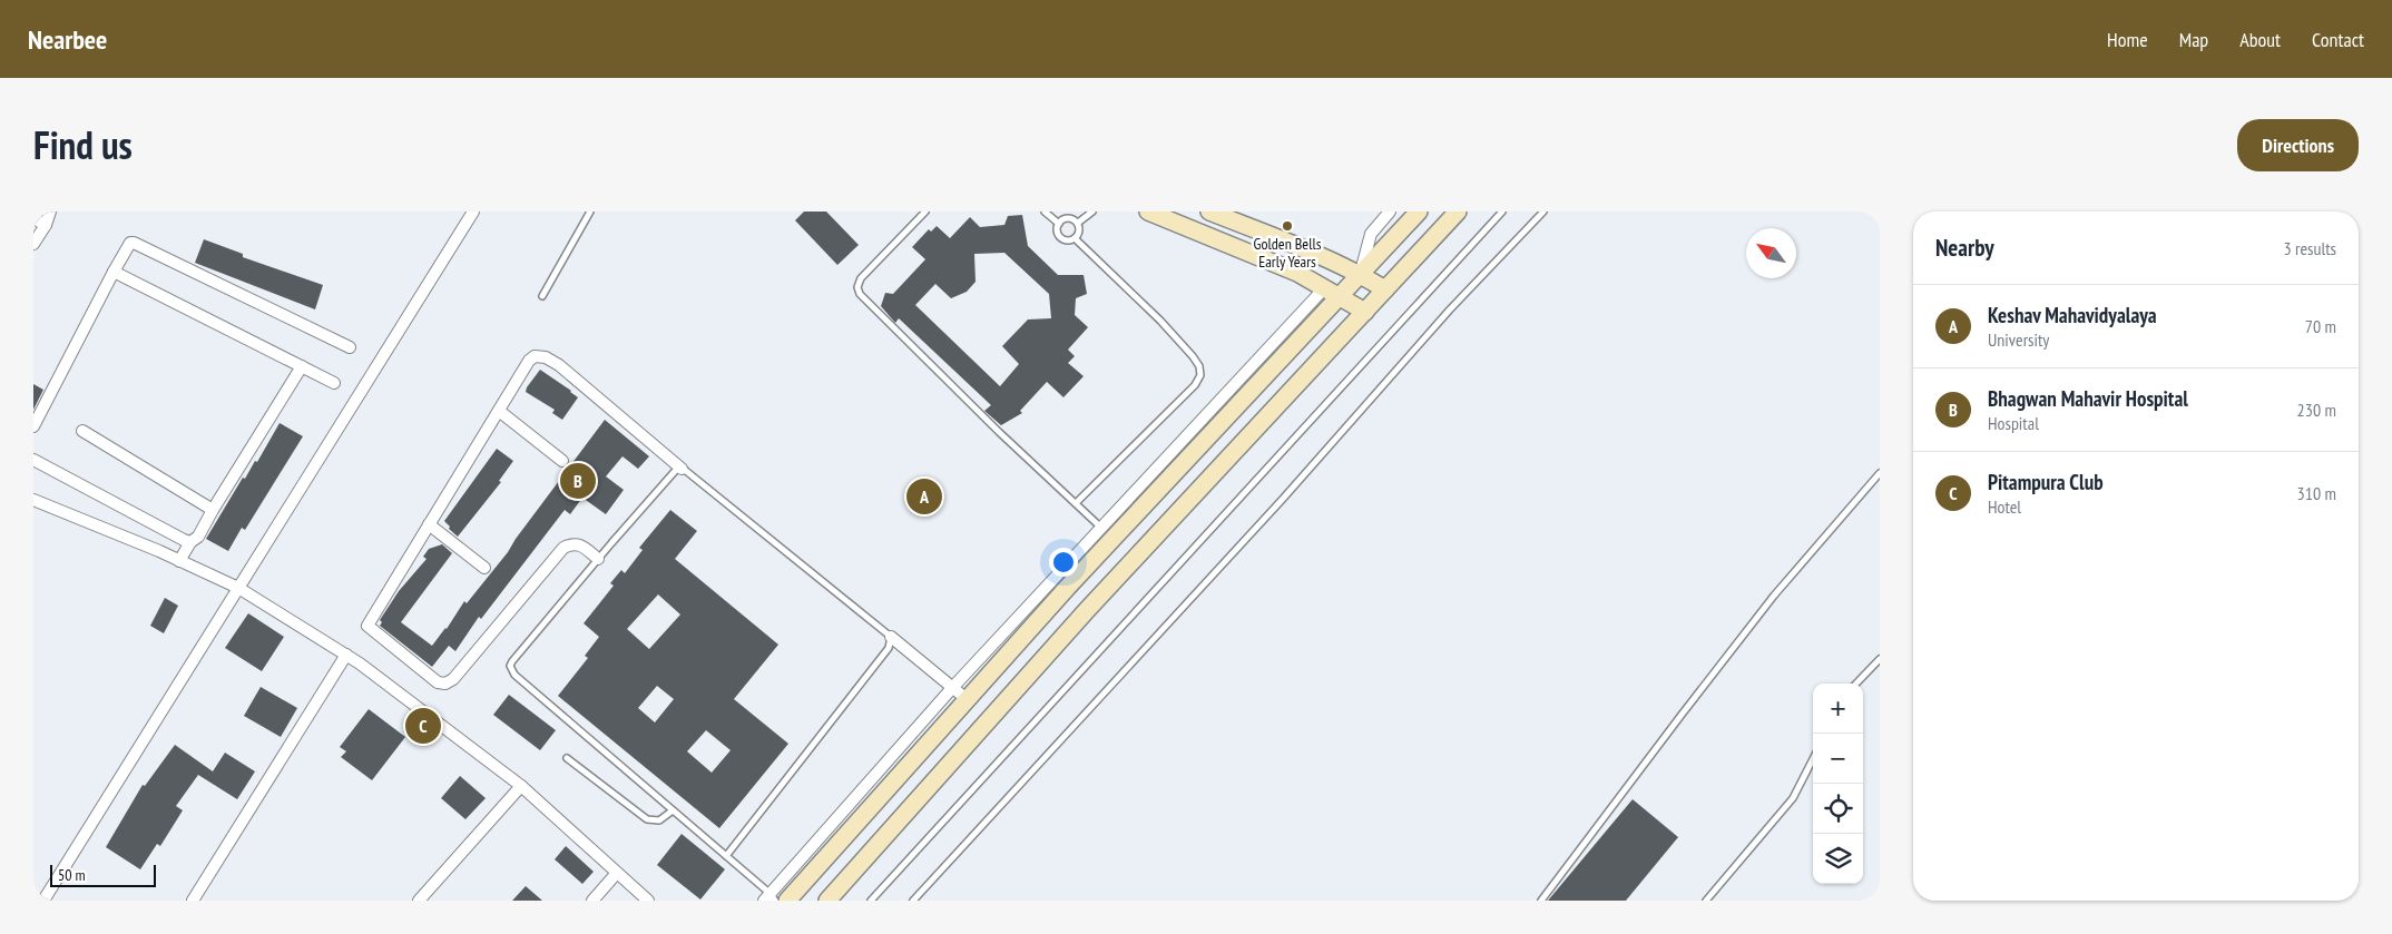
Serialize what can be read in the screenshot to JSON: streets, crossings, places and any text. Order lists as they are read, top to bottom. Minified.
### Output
{"places":["Golden Bells Early Years"],"scale_bar":"50 m","north":"top left","page":{"header":"Nearbee","nav":["Home","Map","About","Contact"],"title":"Find us","buttons":"Directions","heading":["Nearby","3 results"],"list":[{"mark":"A","name":"Keshav Mahavidyalaya","note":"University","value":"70 m"},{"mark":"B","name":"Bhagwan Mahavir Hospital","note":"Hospital","value":"230 m"},{"mark":"C","name":"Pitampura Club","note":"Hotel","value":"310 m"}],"pins":["B","A","C"],"map_buttons":["+","−"],"scale":"50 m"}}
